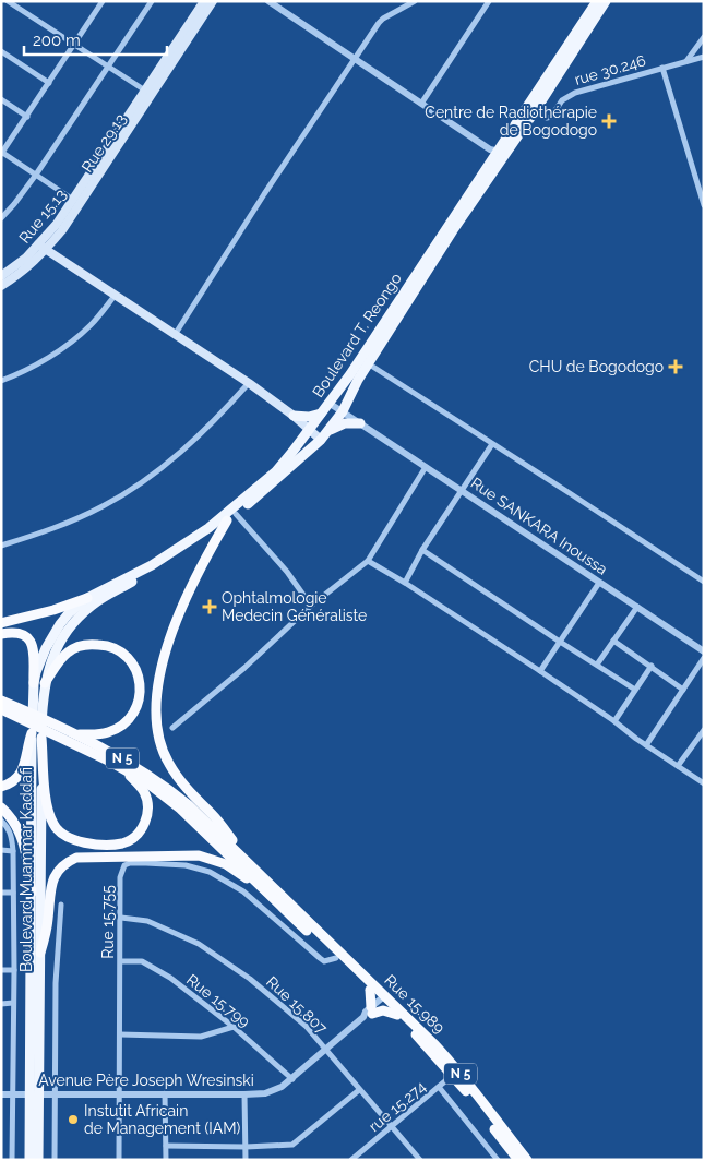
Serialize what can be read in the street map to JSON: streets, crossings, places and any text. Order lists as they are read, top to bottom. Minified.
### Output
{"streets":{"highway":["N 5","Rue 15.989"],"main road":["Rue 29.13","Rue 15.13","Boulevard T. Reongo","Boulevard Muammar Kaddafi"],"street":["rue 30.246","Rue SANKARA Inoussa","Rue 15.755","Rue 15.799","Rue 15.807","Avenue Père Joseph Wresinski","rue 15.274"]},"crossings":[["rue 30.246","Boulevard T. Reongo"],["Rue 29.13","Rue 15.13"],["Boulevard T. Reongo","Rue SANKARA Inoussa"],["Boulevard T. Reongo","Boulevard Muammar Kaddafi"],["N 5","Rue 15.755"],["N 5","Rue 15.989"],["N 5","Avenue Père Joseph Wresinski"],["N 5","rue 15.274"],["Boulevard Muammar Kaddafi","Avenue Père Joseph Wresinski"],["Rue 15.755","Rue 15.799"],["Rue 15.755","Rue 15.807"],["Rue 15.755","Avenue Père Joseph Wresinski"],["Rue 15.799","Avenue Père Joseph Wresinski"],["Rue 15.989","Avenue Père Joseph Wresinski"],["Rue 15.989","rue 15.274"],["Rue 15.807","Avenue Père Joseph Wresinski"],["Rue 15.807","rue 15.274"]],"places":{"health":["Centre de Radiothérapie de Bogodogo","CHU de Bogodogo","Ophtalmologie Medecin Généraliste"],"other":["Instutit Africain de Management (IAM)"]},"scale_bar":"200 m"}
